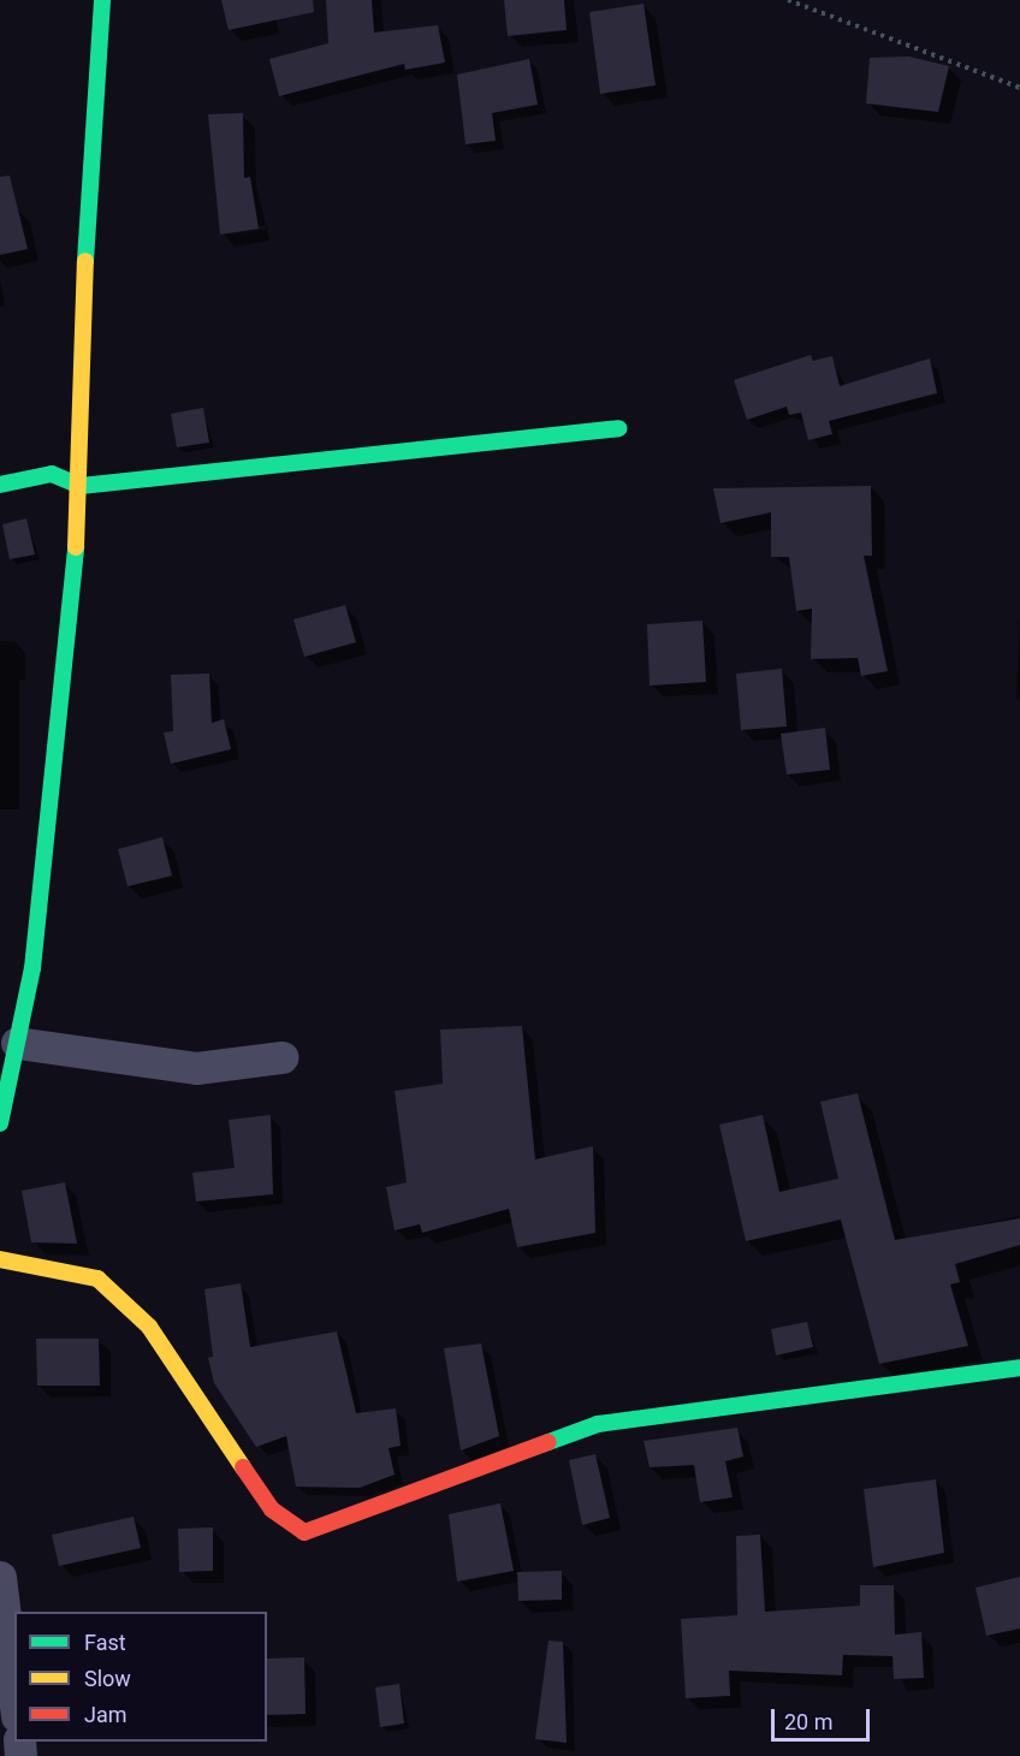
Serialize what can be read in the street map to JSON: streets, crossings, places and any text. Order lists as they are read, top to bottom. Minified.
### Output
{"legend":["Fast","Slow","Jam"],"scale_bar":"20 m"}
